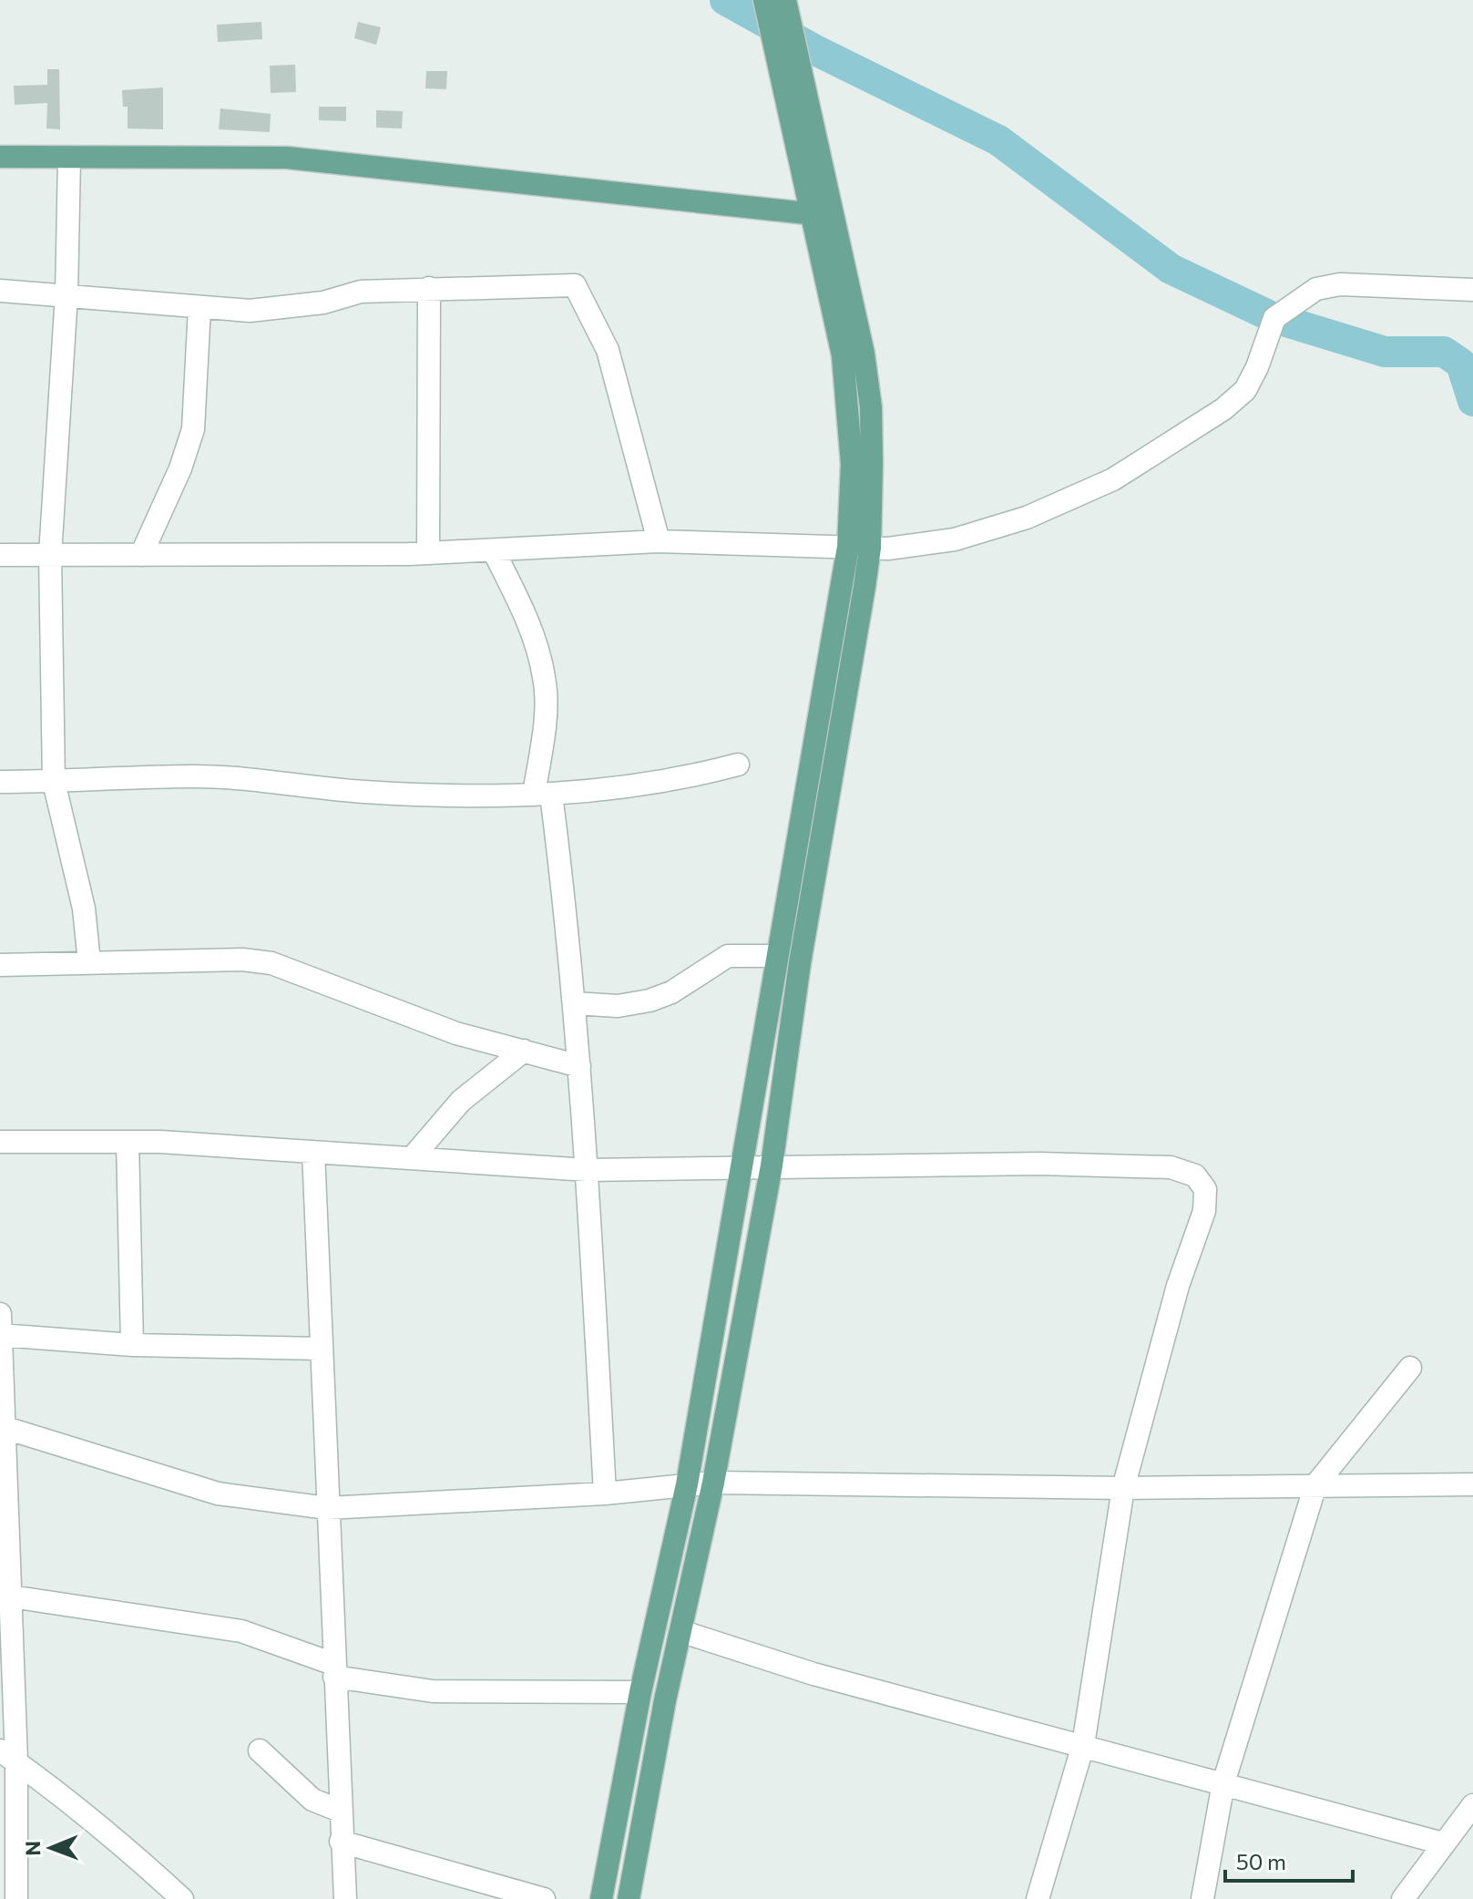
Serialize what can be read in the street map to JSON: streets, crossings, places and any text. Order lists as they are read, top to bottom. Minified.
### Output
{"scale_bar":"50 m","north":"left"}
